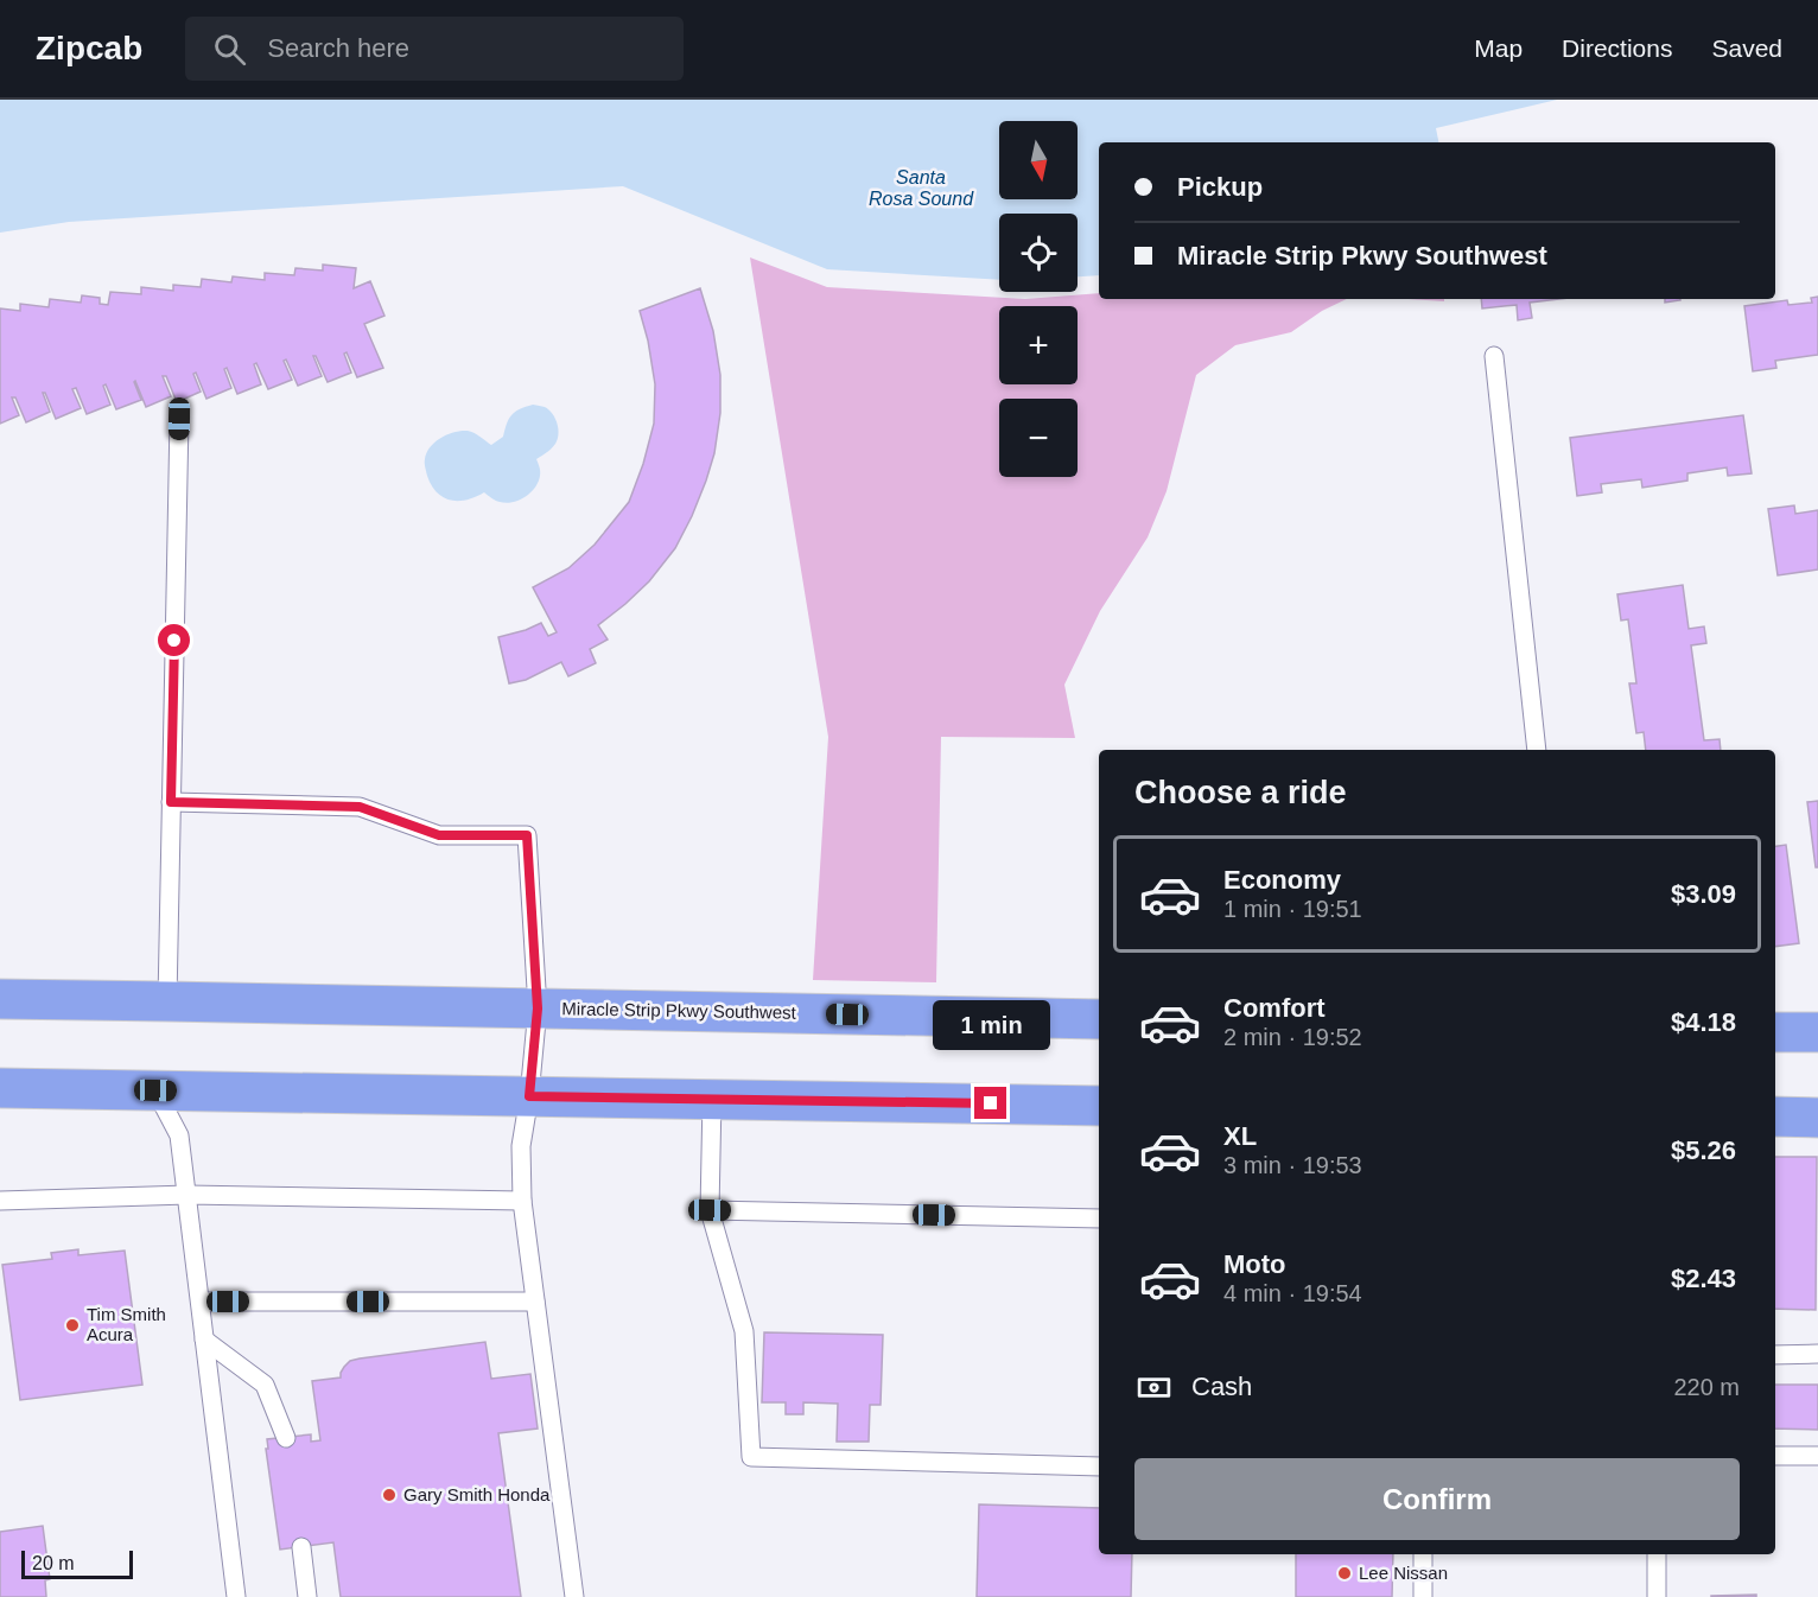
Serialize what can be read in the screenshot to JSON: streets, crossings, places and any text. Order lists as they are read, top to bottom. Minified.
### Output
{"streets":{"highway":["Miracle Strip Pkwy Southwest"]},"water":["Santa Rosa Sound"],"places":["Tim Smith Acura","Gary Smith Honda","Lee Nissan"],"scale_bar":"20 m","north":"bottom","page":{"header":"Zipcab","search":"Search here","nav":["Map","Directions","Saved"],"map_buttons":["+","−"],"banner":["Pickup","Miracle Strip Pkwy Southwest"],"heading":"Choose a ride","list":[{"name":"Economy","note":"1 min · 19:51","value":"$3.09"},{"name":"Comfort","note":"2 min · 19:52","value":"$4.18"},{"name":"XL","note":"3 min · 19:53","value":"$5.26"},{"name":"Moto","note":"4 min · 19:54","value":"$2.43"}],"bubble":"1 min","pay":["Cash","220 m"],"buttons":"Confirm","scale":"20 m"}}
